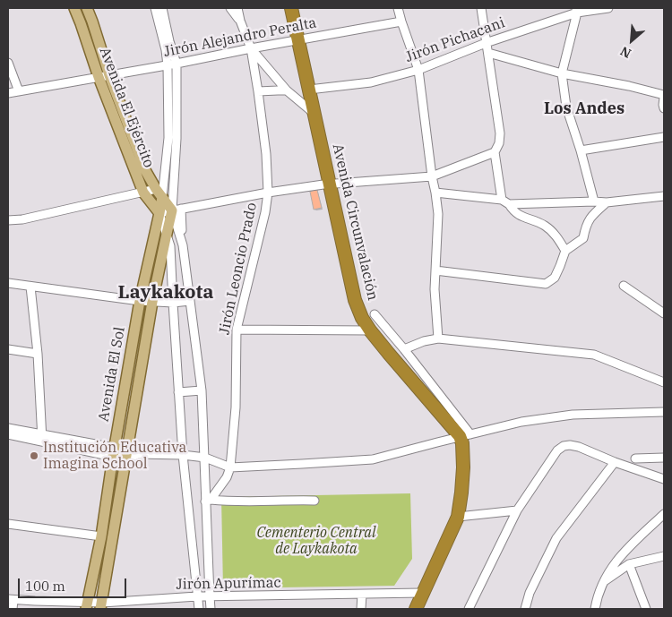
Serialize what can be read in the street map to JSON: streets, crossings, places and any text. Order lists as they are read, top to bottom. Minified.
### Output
{"streets":{"highway":["Avenida Circunvalación"],"main road":["Avenida El Ejército","Avenida El Sol"],"street":["Jirón Alejandro Peralta","Jirón Pichacani","Jirón Leoncio Prado","Jirón Apurímac"]},"crossings":[["Jirón Alejandro Peralta","Avenida El Ejército"],["Jirón Alejandro Peralta","Avenida Circunvalación"],["Jirón Alejandro Peralta","Jirón Leoncio Prado"],["Jirón Pichacani","Avenida Circunvalación"],["Avenida El Ejército","Avenida El Sol"],["Avenida El Sol","Jirón Apurímac"]],"districts":["Los Andes","Laykakota"],"parks":["Cementerio Central de Laykakota"],"places":["Institución Educativa Imagina School"],"scale_bar":"100 m","north":"bottom left"}
